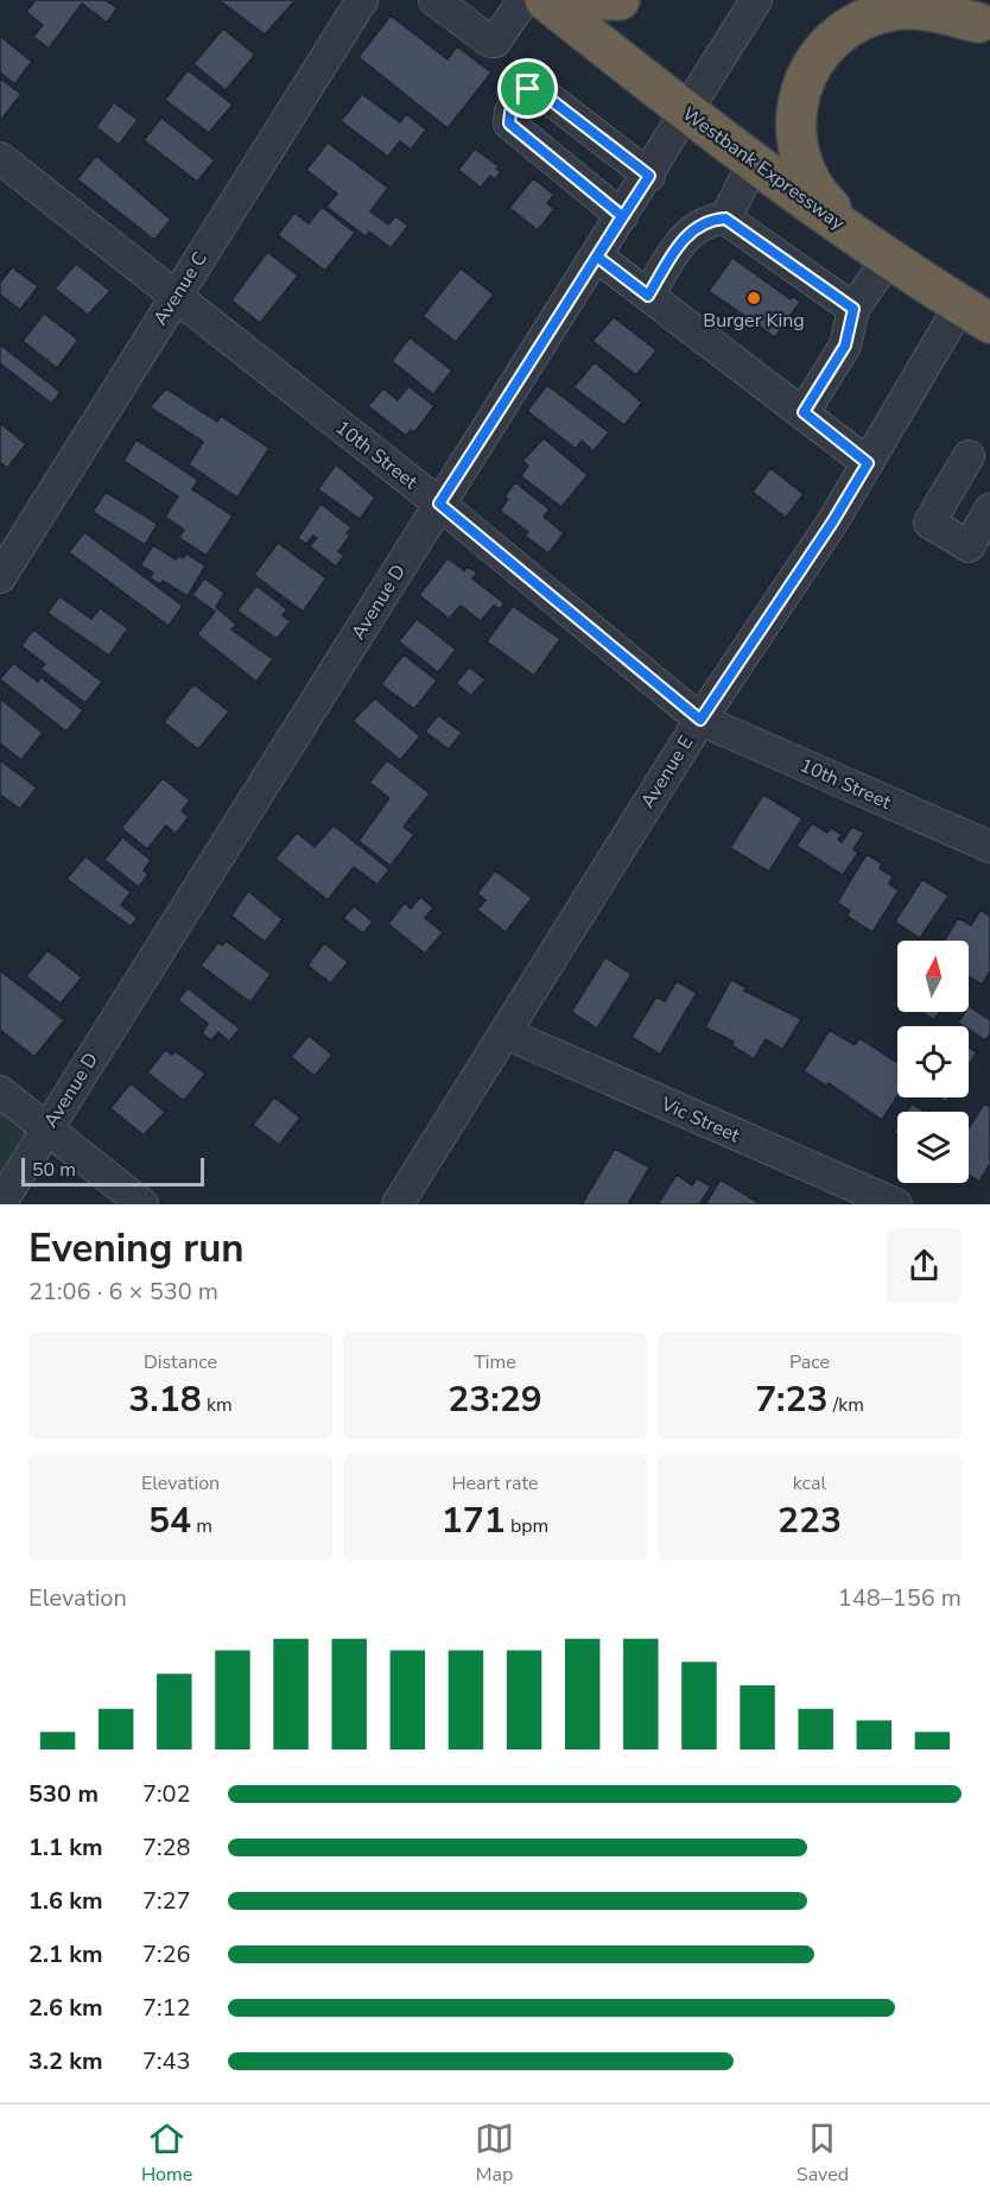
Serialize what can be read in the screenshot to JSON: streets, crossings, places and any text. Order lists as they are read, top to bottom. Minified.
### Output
{"streets":{"highway":["Westbank Expressway"],"street":["Avenue C","10th Street","Avenue D","Avenue E","Vic Street"]},"crossings":[["Westbank Expressway","Avenue D"],["Westbank Expressway","Avenue E"],["Avenue C","10th Street"],["10th Street","Avenue D"],["10th Street","Avenue E"],["Avenue E","Vic Street"]],"places":["Burger King"],"scale_bar":"50 m","north":"top","page":{"scale":"50 m","heading":["Evening run","21:06 · 6 × 530 m"],"stats":[["Distance","3.18 km"],["Time","23:29"],["Pace","7:23 /km"],["Elevation","54 m"],["Heart rate","171 bpm"],["kcal","223"]],"chart":["Elevation","148–156 m"],"list":[{"name":"530 m","note":"7:02"},{"name":"1.1 km","note":"7:28"},{"name":"1.6 km","note":"7:27"},{"name":"2.1 km","note":"7:26"},{"name":"2.6 km","note":"7:12"},{"name":"3.2 km","note":"7:43"}],"tabs":["Home","Map","Saved"]}}
